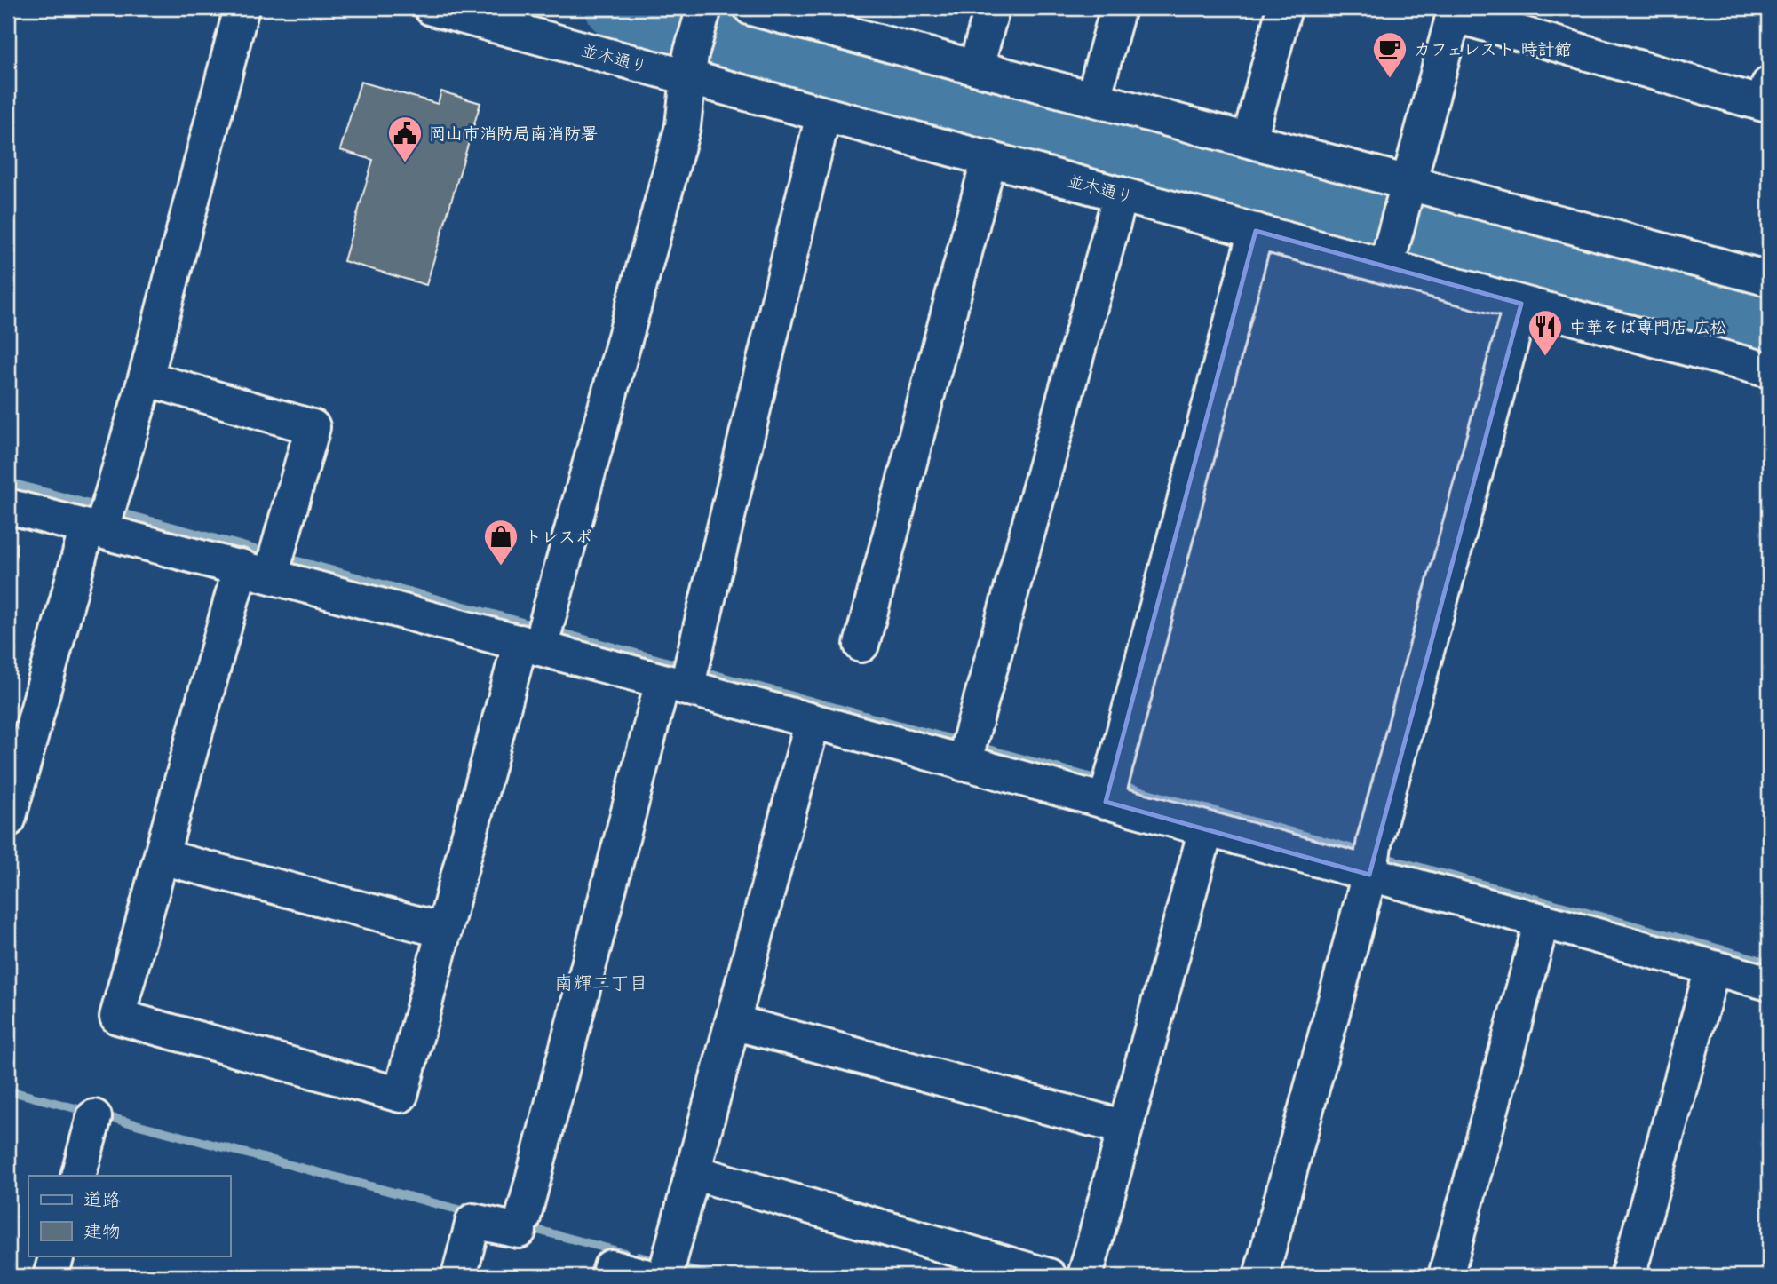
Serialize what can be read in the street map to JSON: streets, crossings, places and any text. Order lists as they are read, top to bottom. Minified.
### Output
{"streets":{"street":["並木通り"]},"districts":["南輝二丁目"],"places":{"cafe":["カフェレスト 時計館"],"public building":["岡山市消防局南消防署"],"restaurant":["中華そば専門店 広松"],"shop":["トレスポ"]},"legend":["道路","建物"]}
